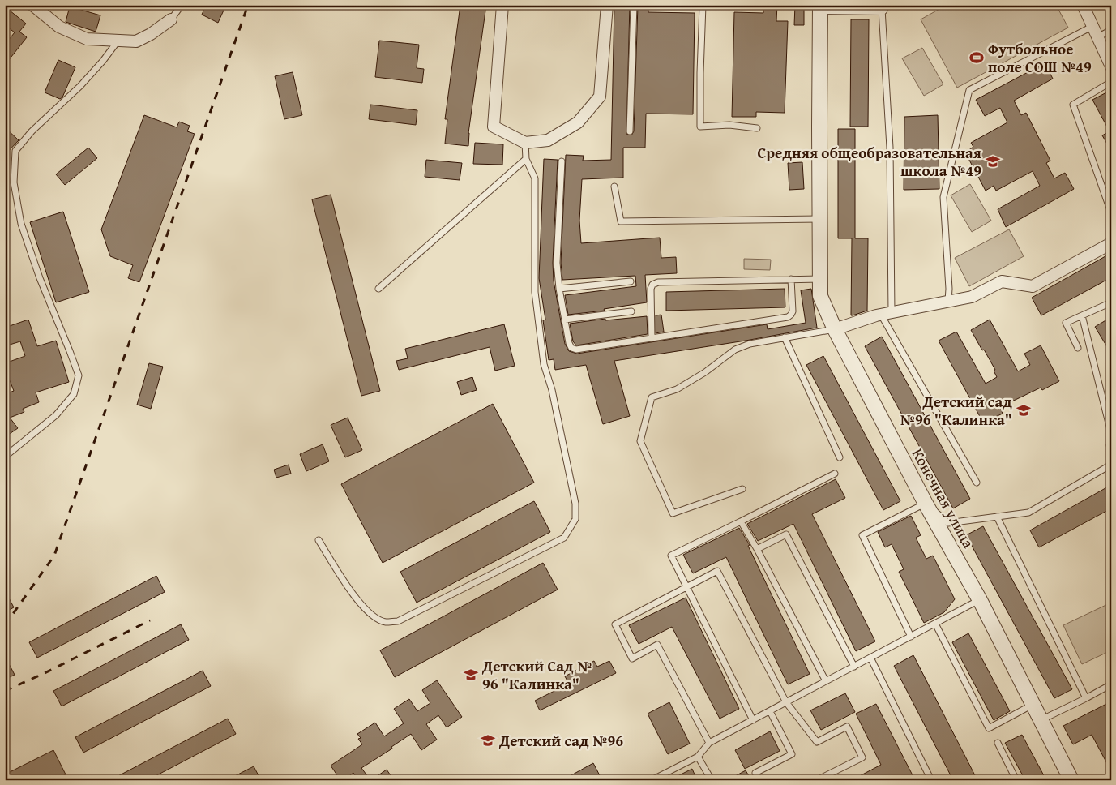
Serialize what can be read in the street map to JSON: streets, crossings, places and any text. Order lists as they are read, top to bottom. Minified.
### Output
{"streets":{"street":["Конечная улица"]},"places":{"sports":["Футбольное поле СОШ №49"],"school or university":["Средняя общеобразовательная школа №49","Детский сад №96 \"Калинка\"","Детский Сад № 96 \"Калинка\"","Детский сад №96"]}}
